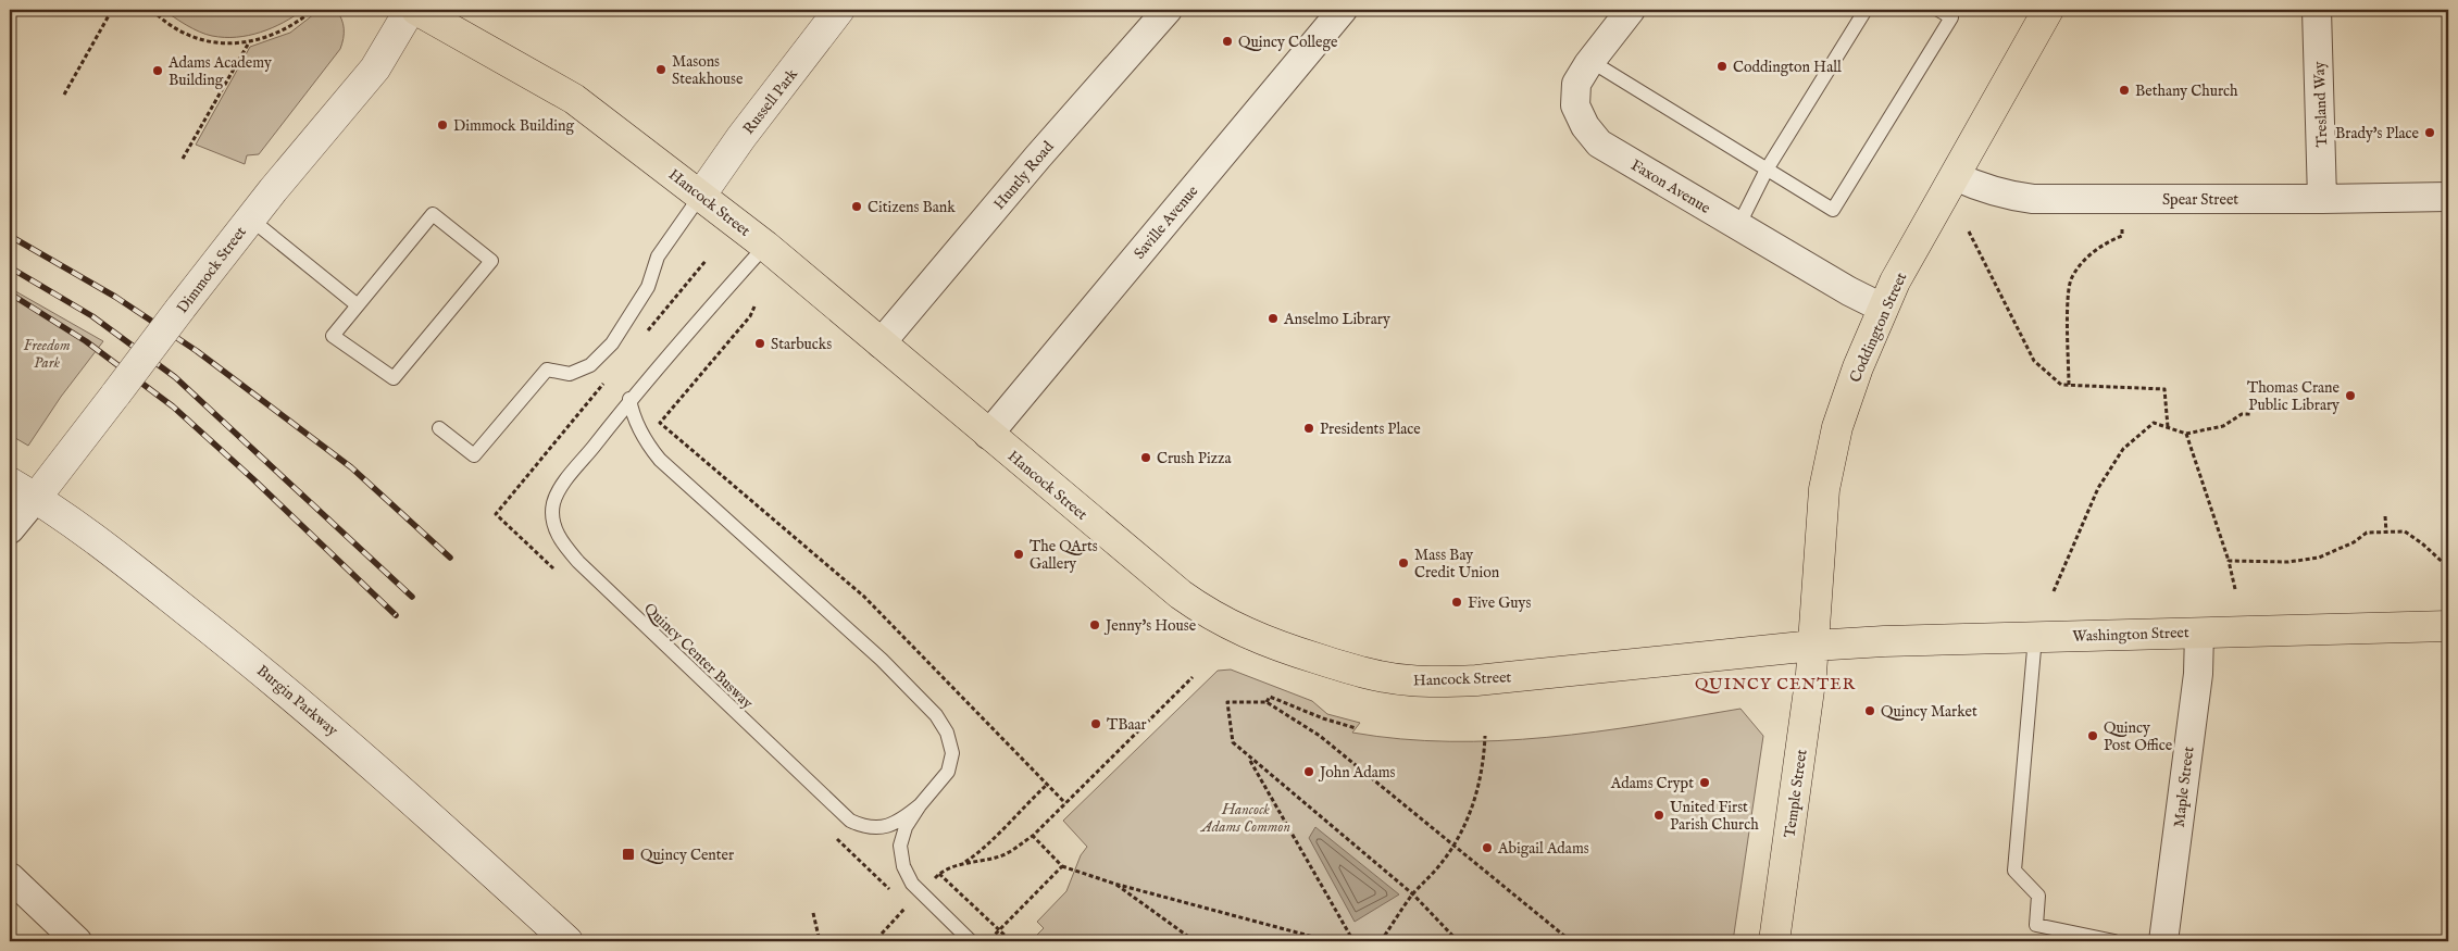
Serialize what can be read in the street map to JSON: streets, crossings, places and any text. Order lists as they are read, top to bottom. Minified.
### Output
{"streets":{"main road":["Hancock Street","Coddington Street","Washington Street","Temple Street"],"street":["Russell Park","Tresland Way","Huntly Road","Faxon Avenue","Spear Street","Saville Avenue","Dimmock Street","Burgin Parkway","Maple Street"],"lane":["Quincy Center Busway"]},"crossings":[["Russell Park","Hancock Street"],["Tresland Way","Spear Street"],["Huntly Road","Hancock Street"],["Faxon Avenue","Coddington Street"],["Spear Street","Coddington Street"],["Hancock Street","Saville Avenue"],["Hancock Street","Coddington Street"],["Hancock Street","Washington Street"],["Hancock Street","Quincy Center Busway"],["Hancock Street","Temple Street"],["Dimmock Street","Burgin Parkway"],["Coddington Street","Washington Street"],["Coddington Street","Temple Street"],["Washington Street","Maple Street"],["Washington Street","Temple Street"]],"districts":["QUINCY CENTER"],"parks":["Freedom Park","Hancock Adams Common"],"places":{"other":["Quincy College","Coddington Hall","Masons Steakhouse","Adams Academy Building","Bethany Church","Dimmock Building","Brady's Place","Citizens Bank","Anselmo Library","Starbucks","Thomas Crane Public Library","Presidents Place","Crush Pizza","The QArts Gallery","Mass Bay Credit Union","Five Guys","Jenny's House","Quincy Market","TBaar","Quincy Post Office","John Adams","Adams Crypt","United First Parish Church","Abigail Adams"],"transit":["Quincy Center"]}}
